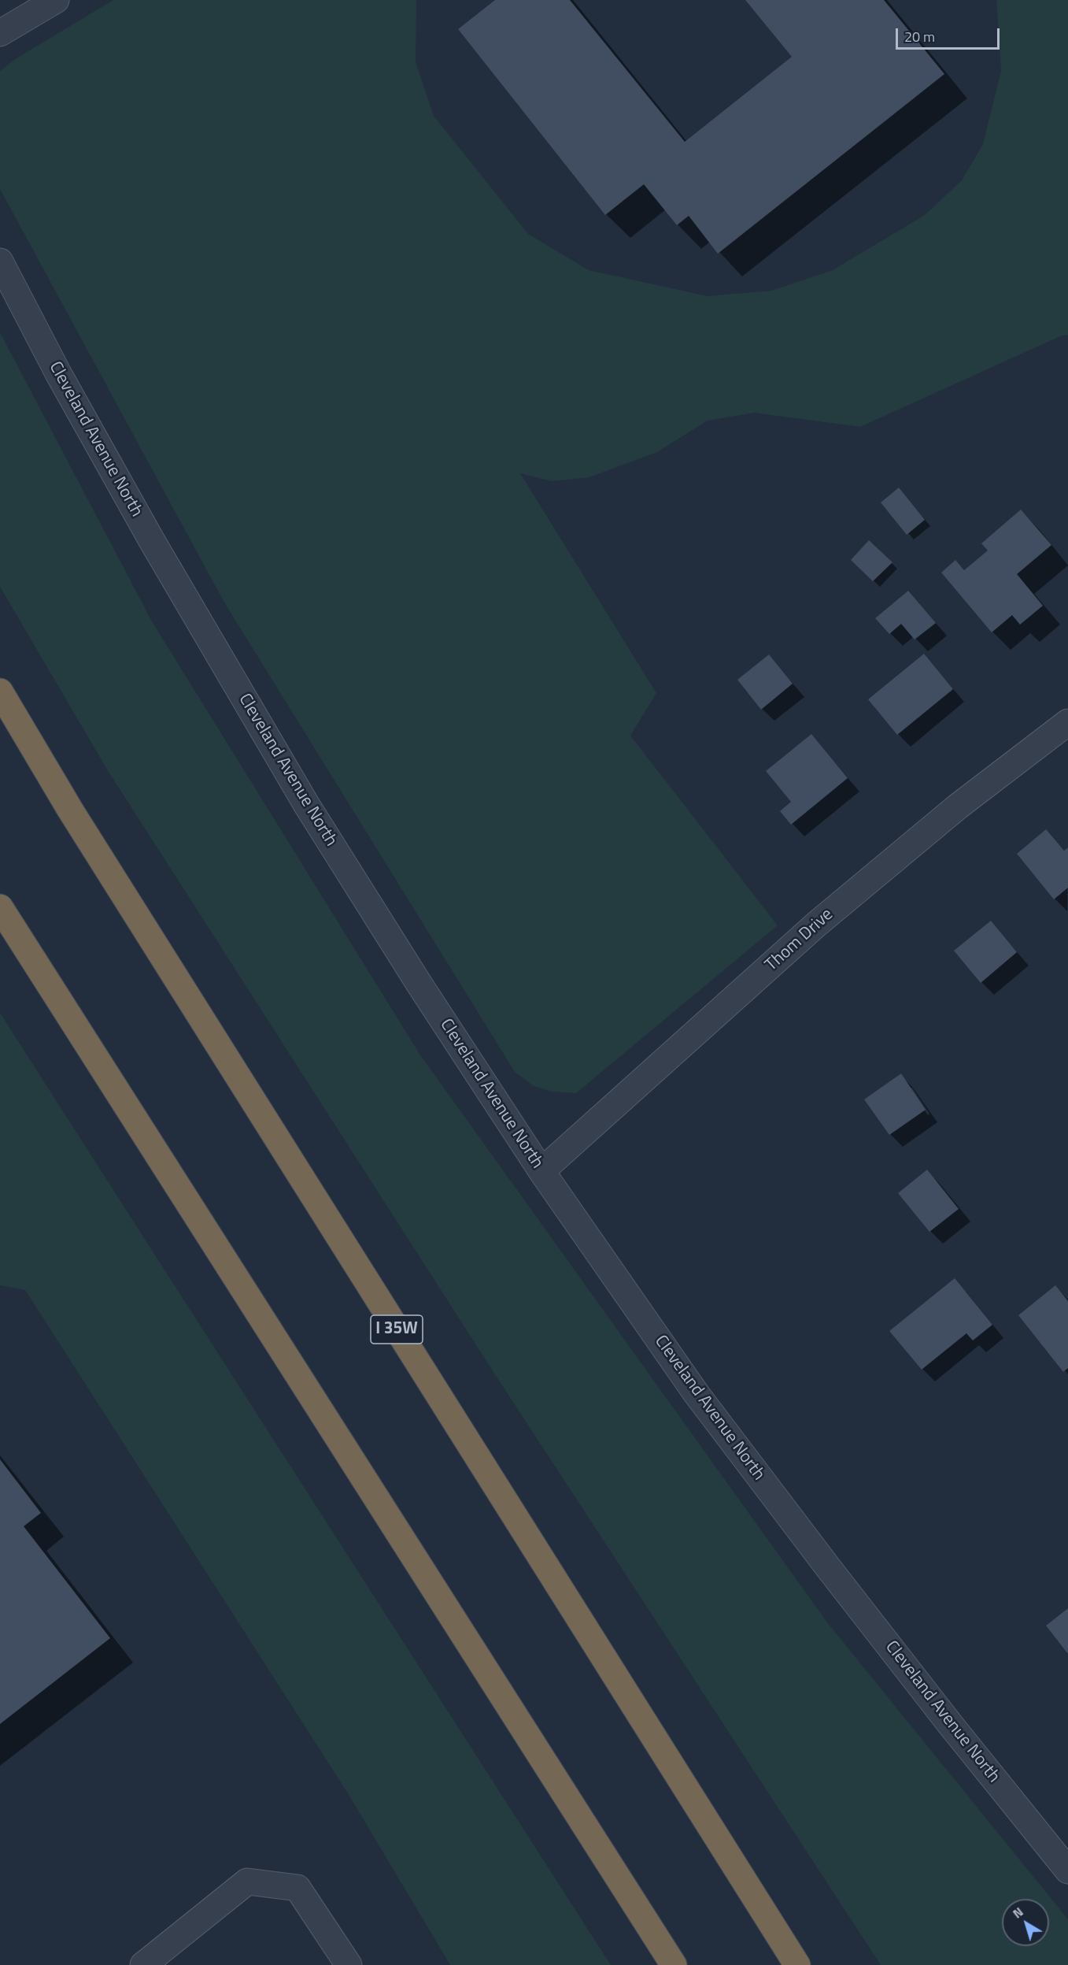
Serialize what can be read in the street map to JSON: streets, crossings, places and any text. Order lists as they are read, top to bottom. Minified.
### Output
{"streets":{"highway":["I 35W"],"street":["Cleveland Avenue North","Thom Drive"]},"crossings":[["Cleveland Avenue North","Thom Drive"]],"scale_bar":"20 m","north":"top left"}
